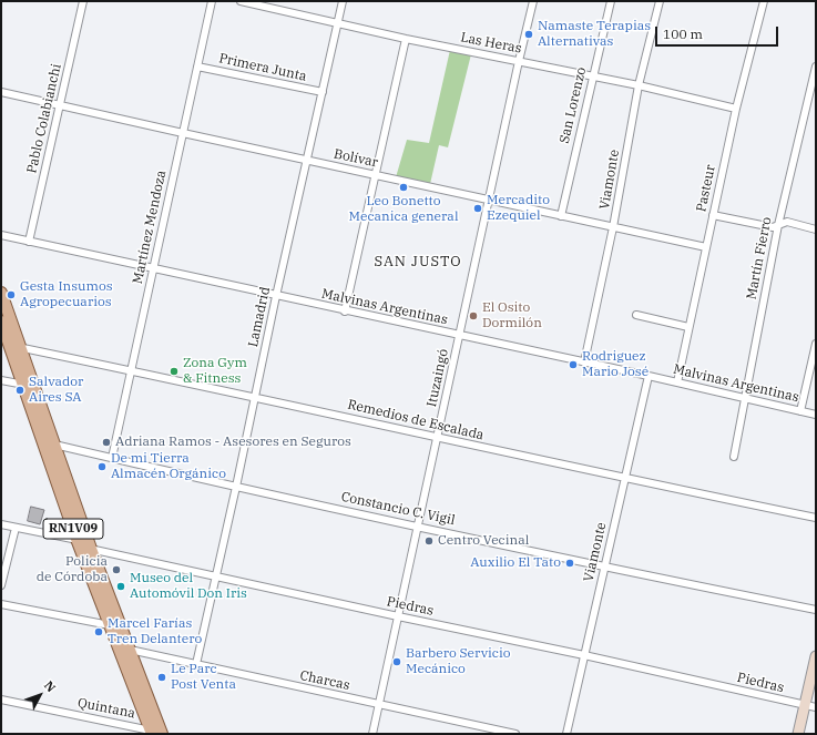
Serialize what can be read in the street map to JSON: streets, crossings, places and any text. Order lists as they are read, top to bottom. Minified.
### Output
{"streets":{"main road":["RN1V09"],"street":["Las Heras","Primera Junta","San Lorenzo","Pablo Colabianchi","Bolívar","Viamonte","Pasteur","Martínez Mendoza","Martín Fierro","Malvinas Argentinas","Lamadrid","Ituzaingó","Remedios de Escalada","Constancio C. Vigil","Piedras","Charcas","Quintana"]},"crossings":[["Las Heras","San Lorenzo"],["Las Heras","Viamonte"],["Las Heras","Pasteur"],["Las Heras","Lamadrid"],["Las Heras","Ituzaingó"],["Primera Junta","Martínez Mendoza"],["Primera Junta","Lamadrid"],["San Lorenzo","Bolívar"],["Pablo Colabianchi","Bolívar"],["Pablo Colabianchi","Malvinas Argentinas"],["Bolívar","Viamonte"],["Bolívar","Pasteur"],["Bolívar","Martínez Mendoza"],["Bolívar","Lamadrid"],["Bolívar","Ituzaingó"],["Viamonte","Malvinas Argentinas"],["Viamonte","Remedios de Escalada"],["Viamonte","Constancio C. Vigil"],["Viamonte","Piedras"],["Pasteur","Malvinas Argentinas"],["Martínez Mendoza","Malvinas Argentinas"],["Martínez Mendoza","Remedios de Escalada"],["Martínez Mendoza","Constancio C. Vigil"],["Martín Fierro","Malvinas Argentinas"],["Malvinas Argentinas","Lamadrid"],["Malvinas Argentinas","Ituzaingó"],["Lamadrid","Remedios de Escalada"],["Lamadrid","Constancio C. Vigil"],["Lamadrid","Piedras"],["Lamadrid","Charcas"],["Ituzaingó","Remedios de Escalada"],["Ituzaingó","Constancio C. Vigil"],["Ituzaingó","Piedras"],["Ituzaingó","Charcas"],["Remedios de Escalada","RN1V09"],["Constancio C. Vigil","RN1V09"],["RN1V09","Piedras"],["RN1V09","Charcas"],["RN1V09","Quintana"]],"districts":["SAN JUSTO"],"places":["Namaste Terapias Alternativas","Leo Bonetto Mecanica general","Mercadito Ezequiel","Gesta Insumos Agropecuarios","El Osito Dormilón","Rodriguez Mario José","Zona Gym & Fitness","Salvador Aires SA","Adriana Ramos - Asesores en Seguros","De mi Tierra Almacén Orgánico","Centro Vecinal","Auxilio El Tato","Policia de Córdoba","Museo del Automóvil Don Iris","Marcel Farías Tren Delantero","Barbero Servicio Mecánico","Le Parc Post Venta"],"scale_bar":"100 m","north":"top right"}
